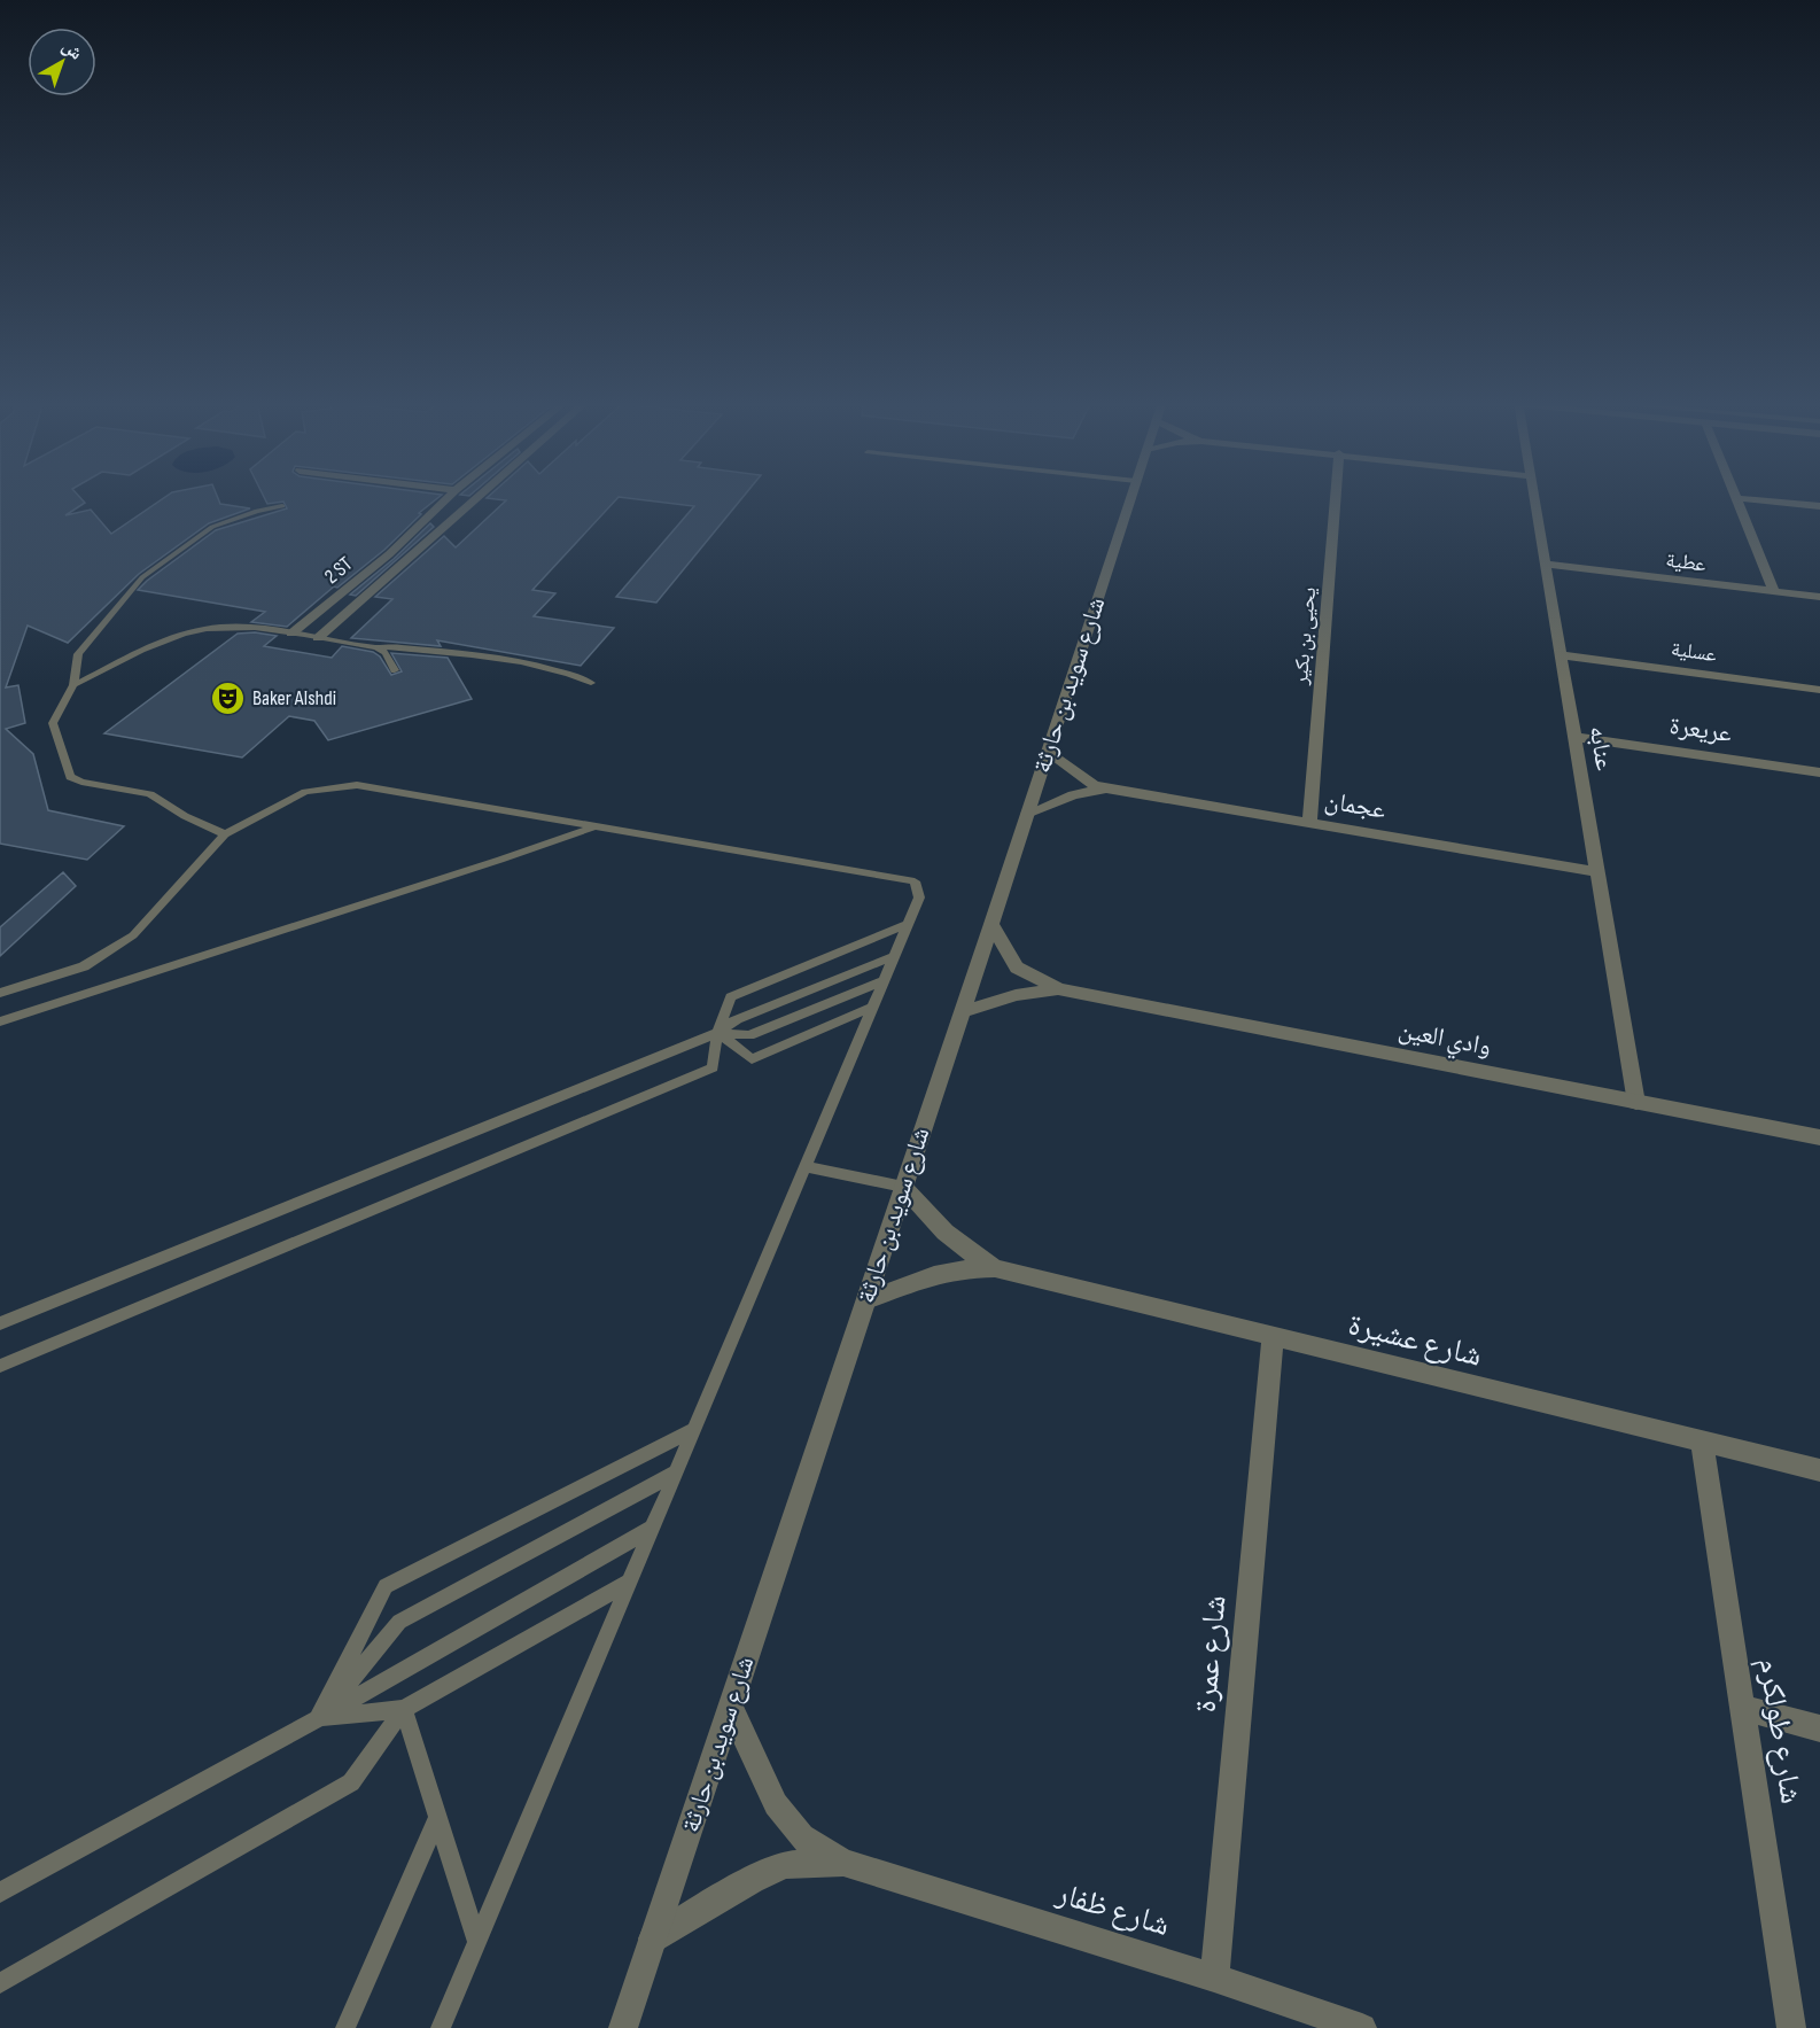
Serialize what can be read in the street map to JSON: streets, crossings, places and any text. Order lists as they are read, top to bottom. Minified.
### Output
{"streets":{"street":["عطية","2 ST","يحيى بن بكير","عسلية","شارع سويد بن حارثة","عريعرة","عنابه","عجمان","وادي العين","شارع عشيرة","شارع عمرة","شارع طولكرم","شارع ظفار"]},"crossings":[["عطية","عنابه"],["يحيى بن بكير","عجمان"],["عسلية","عنابه"],["شارع سويد بن حارثة","عجمان"],["شارع سويد بن حارثة","وادي العين"],["شارع سويد بن حارثة","شارع عشيرة"],["شارع سويد بن حارثة","شارع ظفار"],["عريعرة","عنابه"],["عنابه","عجمان"],["عنابه","وادي العين"],["شارع عشيرة","شارع عمرة"],["شارع عشيرة","شارع طولكرم"],["شارع عمرة","شارع ظفار"]],"places":{"theatre":["Baker Alshdi"]},"north":"top right"}
